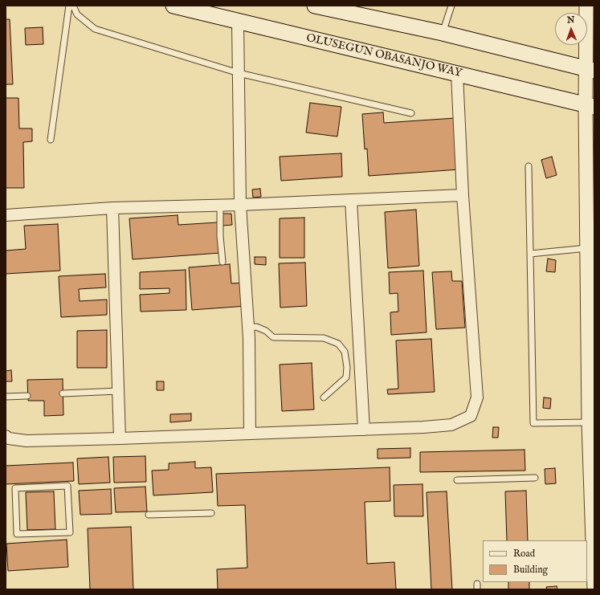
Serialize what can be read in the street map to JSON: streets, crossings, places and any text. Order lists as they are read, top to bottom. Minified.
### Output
{"streets":{"main road":["OLUSEGUN OBASANJO WAY"]},"legend":["Road","Building"],"north":"top"}
